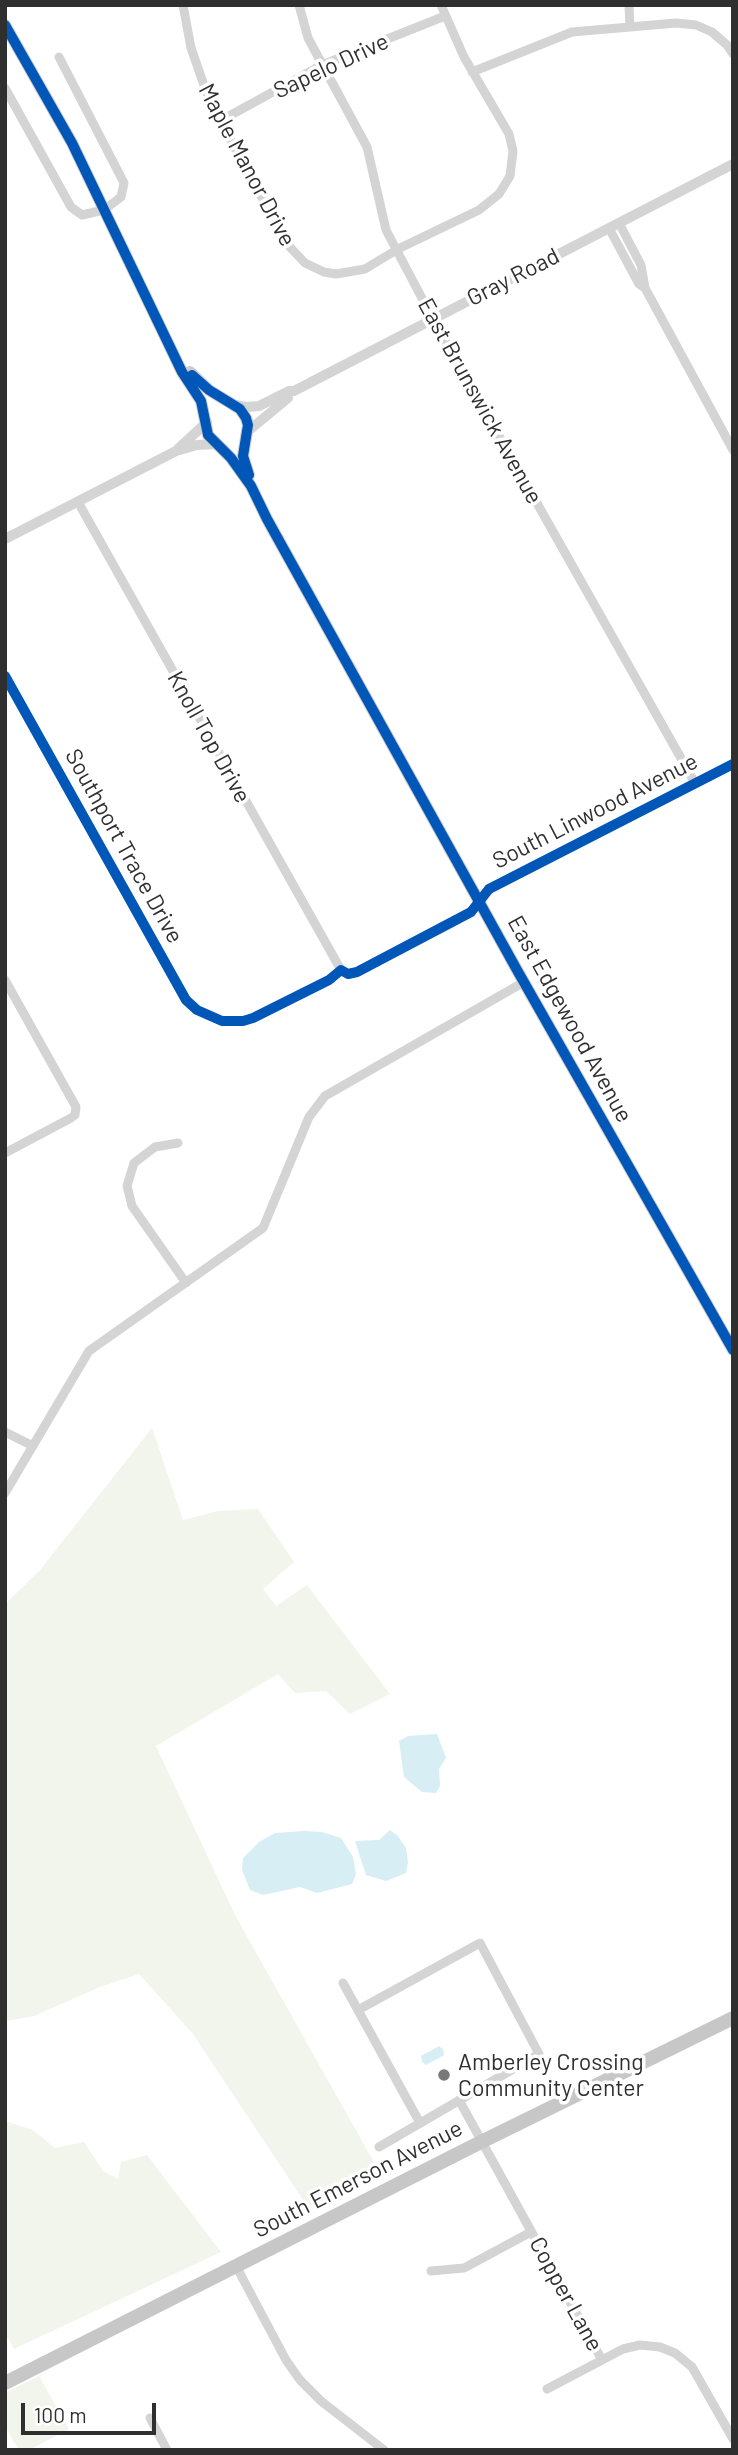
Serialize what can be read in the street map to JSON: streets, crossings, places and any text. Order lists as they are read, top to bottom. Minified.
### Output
{"streets":{"main road":["East Edgewood Avenue","South Emerson Avenue"],"street":["Sapelo Drive","Maple Manor Drive","Gray Road","East Brunswick Avenue","Knoll Top Drive","South Linwood Avenue","Southport Trace Drive","Copper Lane"]},"crossings":[["Sapelo Drive","Maple Manor Drive"],["Sapelo Drive","East Brunswick Avenue"],["Maple Manor Drive","East Brunswick Avenue"],["Gray Road","East Brunswick Avenue"],["Gray Road","East Edgewood Avenue"],["East Brunswick Avenue","South Linwood Avenue"],["Knoll Top Drive","South Linwood Avenue"],["South Linwood Avenue","Southport Trace Drive"],["South Linwood Avenue","East Edgewood Avenue"],["South Emerson Avenue","Copper Lane"]],"places":["Amberley Crossing Community Center"],"scale_bar":"100 m"}
